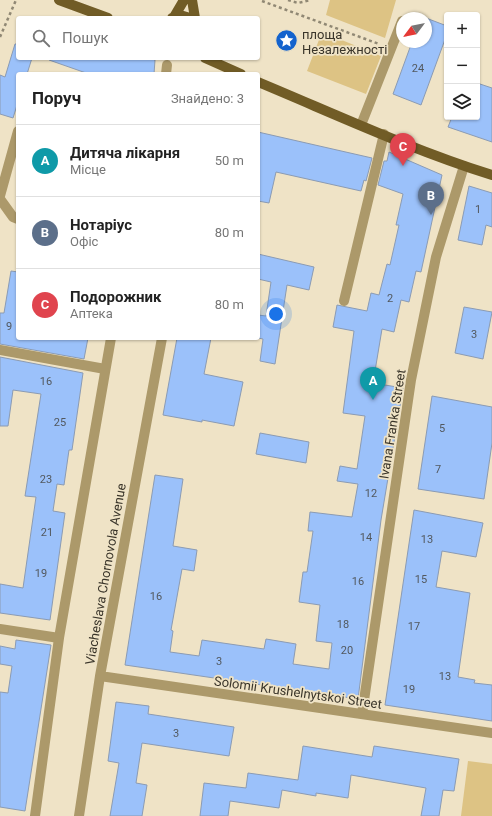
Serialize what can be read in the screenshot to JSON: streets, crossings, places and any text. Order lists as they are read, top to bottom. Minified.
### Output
{"streets":{"street":["Ivana Franka Street","Viacheslava Chornovola Avenue","Solomii Krushelnytskoi Street"]},"crossings":[["Ivana Franka Street","Solomii Krushelnytskoi Street"],["Viacheslava Chornovola Avenue","Solomii Krushelnytskoi Street"]],"places":{"place":["площа Незалежності"]},"house_numbers":["24","1","2","9","3","16","25","5","7","23","12","21","14","13","19","15","16","16","18","17","20","3","13","19","3"],"north":"bottom left","page":{"map_buttons":["+","−"],"search":"Пошук","heading":["Поруч","Знайдено: 3"],"list":[{"mark":"A","name":"Дитяча лікарня","note":"Місце","value":"50 m"},{"mark":"B","name":"Нотаріус","note":"Офіс","value":"80 m"},{"mark":"C","name":"Подорожник","note":"Аптека","value":"80 m"}],"pins":["C","B","A"]}}
